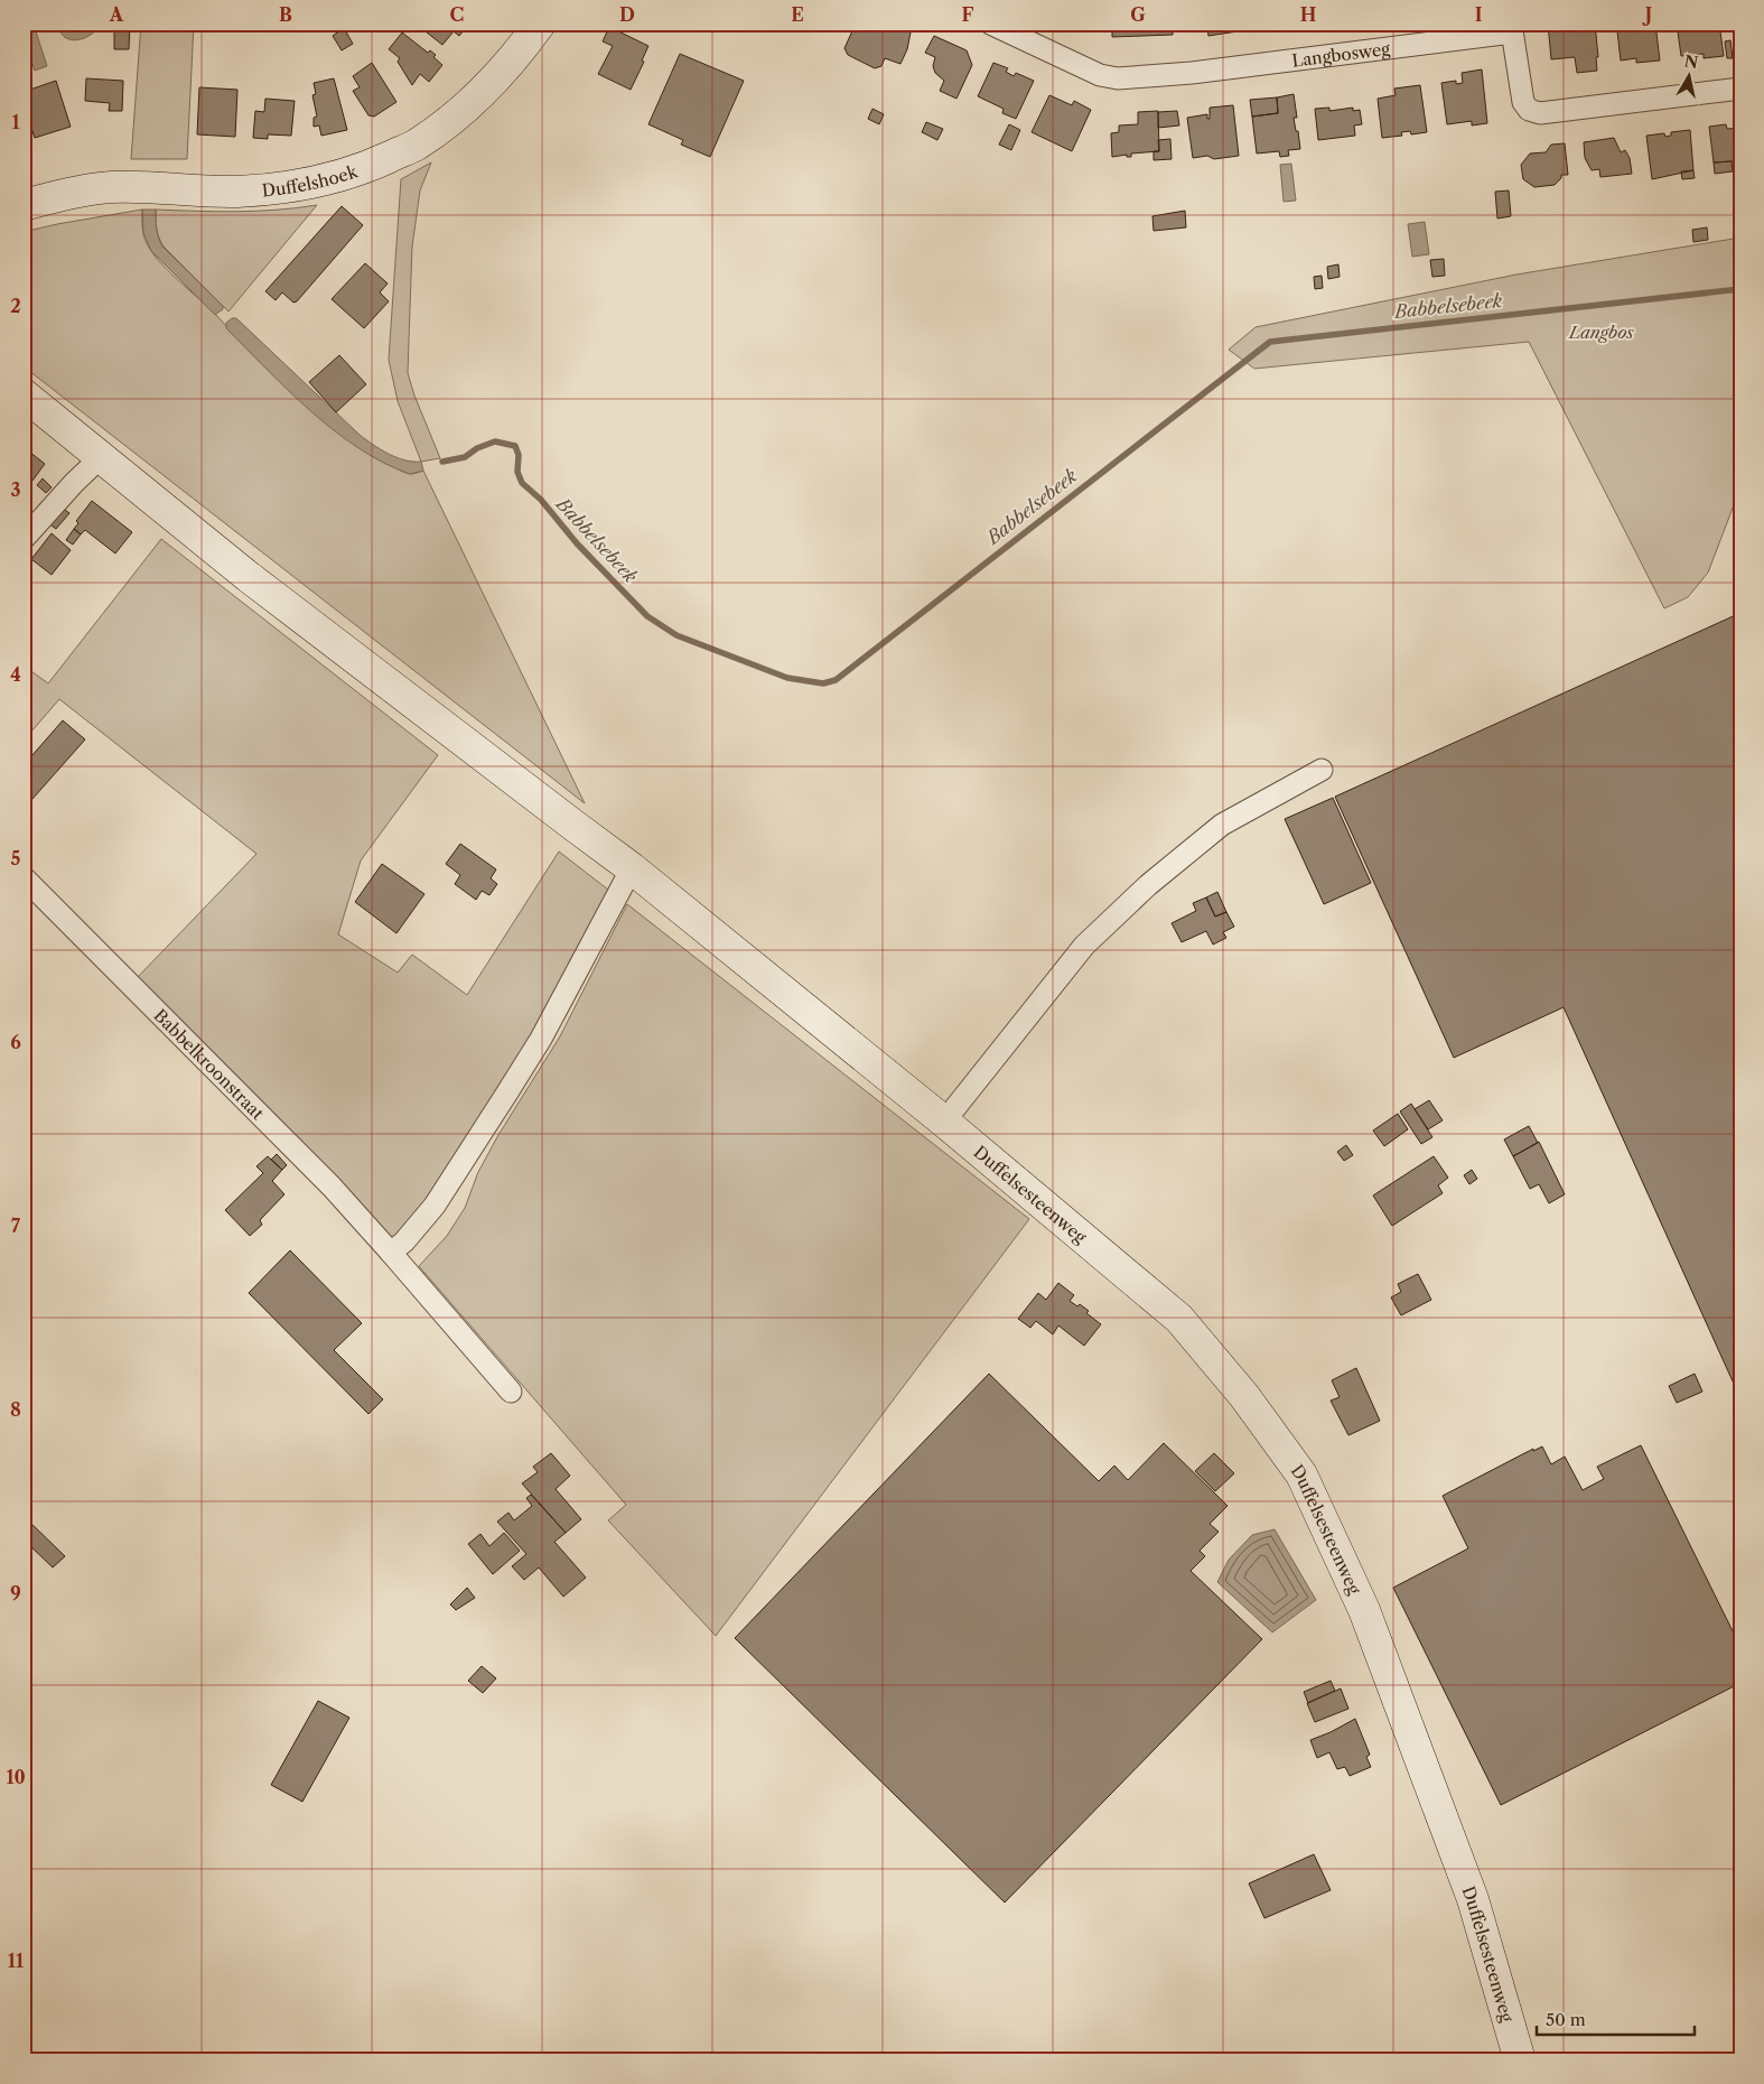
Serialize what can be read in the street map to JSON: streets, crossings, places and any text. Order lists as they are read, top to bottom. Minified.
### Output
{"streets":{"street":["Langbosweg","Duffelshoek","Babbelkroonstraat","Duffelsesteenweg"]},"water":["Babbelsebeek"],"parks":["Langbos"],"scale_bar":"50 m","north":"top","grid":{"columns":["A","B","C","D","E","F","G","H","I","J"],"rows":["1","2","3","4","5","6","7","8","9","10","11"]}}
